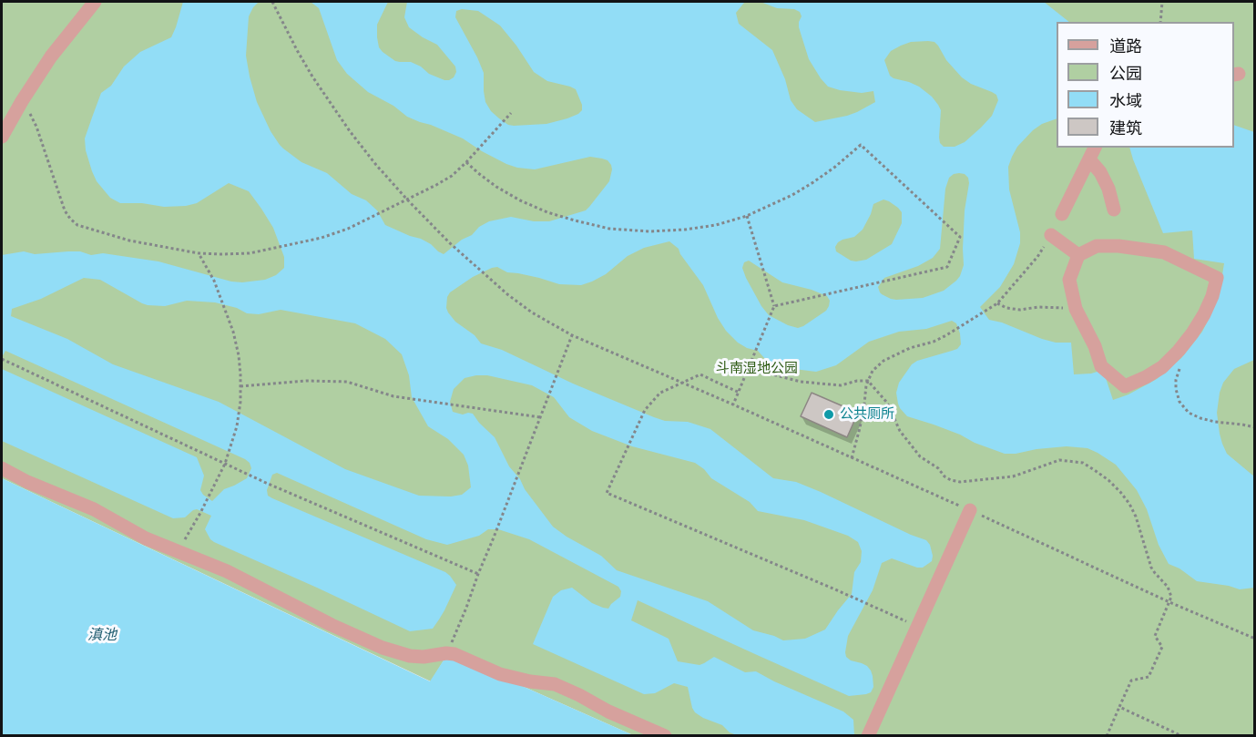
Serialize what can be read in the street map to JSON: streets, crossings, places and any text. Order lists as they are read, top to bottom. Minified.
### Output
{"water":["滇池"],"parks":["斗南湿地公园"],"places":["公共厕所"],"legend":["道路","公园","水域","建筑"]}
